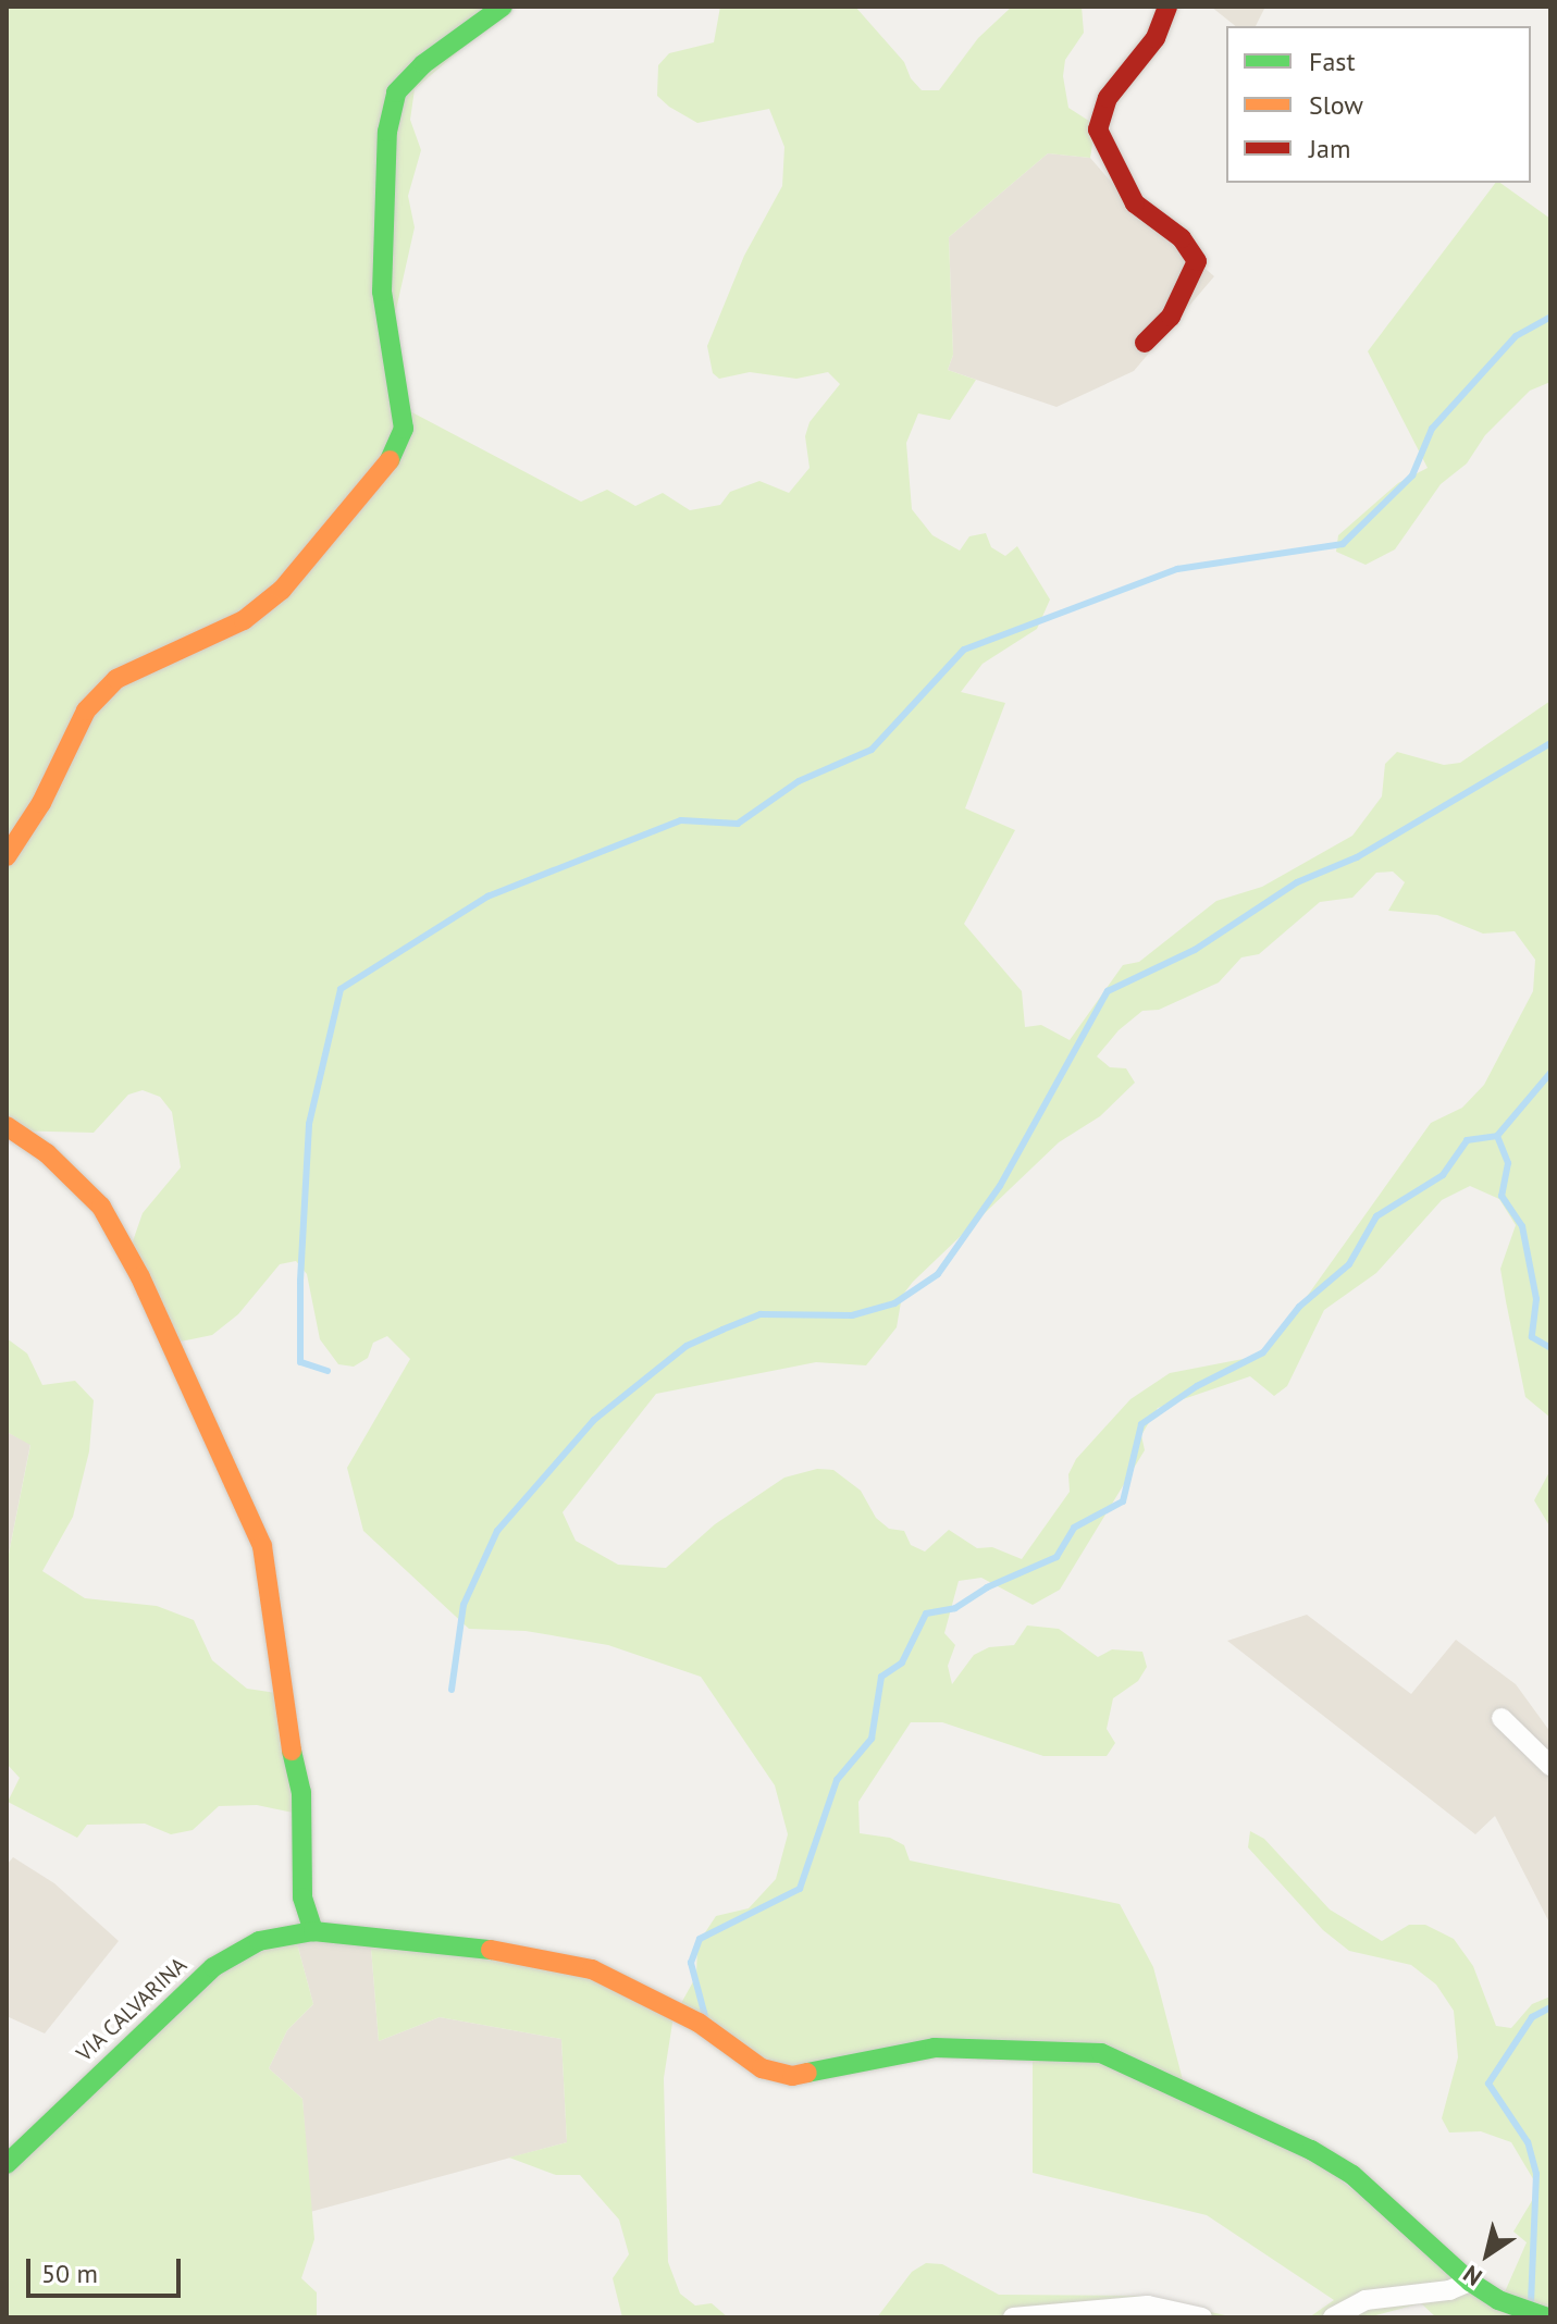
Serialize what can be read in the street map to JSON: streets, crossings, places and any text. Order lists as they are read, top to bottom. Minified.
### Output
{"streets":{"street":["VIA CALVARINA"]},"legend":["Fast","Slow","Jam"],"scale_bar":"50 m","north":"bottom left"}
